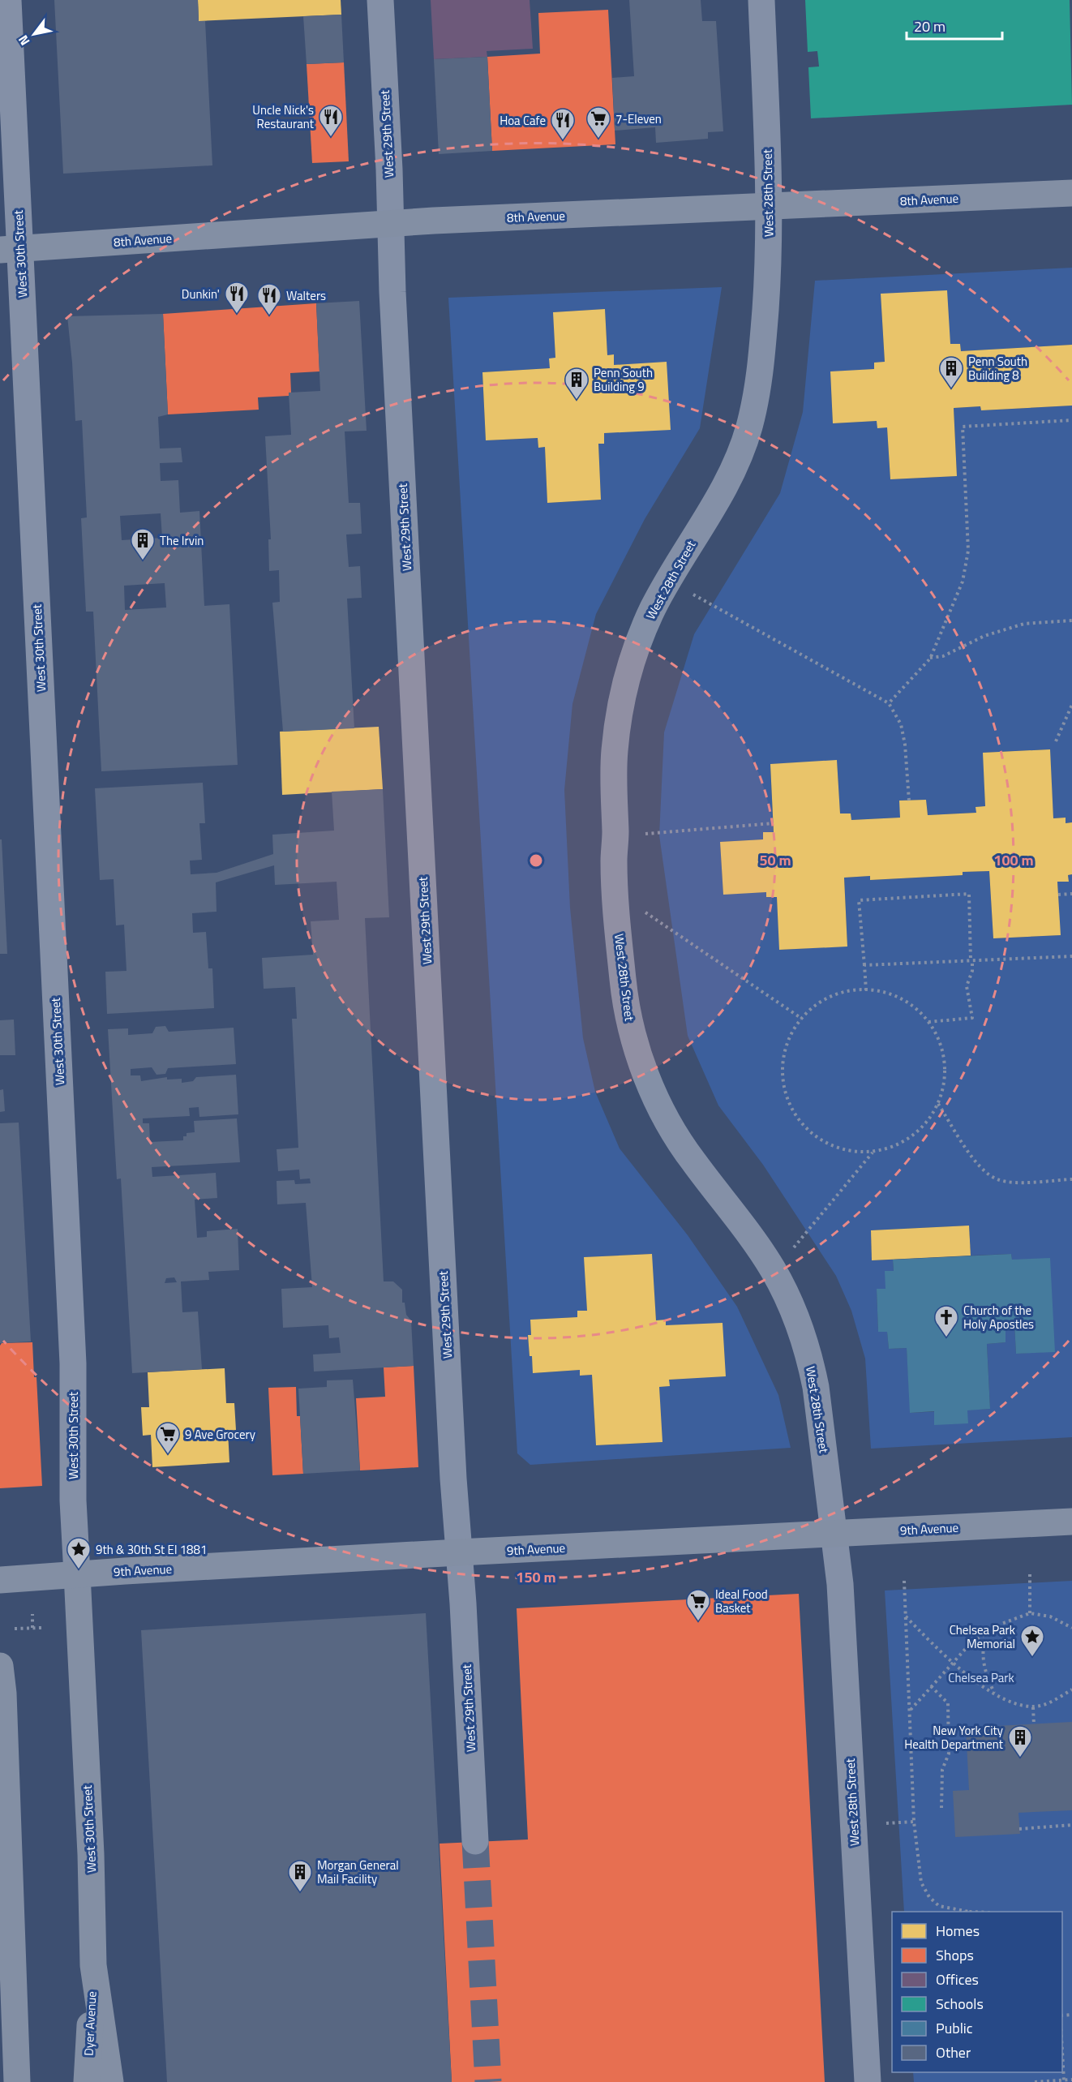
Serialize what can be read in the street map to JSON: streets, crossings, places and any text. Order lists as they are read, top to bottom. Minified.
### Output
{"streets":{"main road":["8th Avenue","West 30th Street","9th Avenue","Dyer Avenue"],"street":["West 29th Street","West 28th Street"]},"crossings":[["West 29th Street","8th Avenue"],["West 29th Street","9th Avenue"],["West 28th Street","8th Avenue"],["West 28th Street","9th Avenue"],["8th Avenue","West 30th Street"],["West 30th Street","9th Avenue"],["West 30th Street","Dyer Avenue"]],"parks":["Chelsea Park"],"places":{"restaurant":["Uncle Nick's Restaurant","Hoa Cafe","Dunkin'","Walters"],"supermarket":["7-Eleven","9 Ave Grocery","Ideal Food Basket"],"building":["Penn South Building 8","Penn South Building 9","The Irvin","New York City Health Department","Morgan General Mail Facility"],"church":["Church of the Holy Apostles"],"place":["9th & 30th St El 1881","Chelsea Park Memorial"]},"legend":["Homes","Shops","Offices","Schools","Public","Other"],"scale_bar":"20 m","north":"bottom left","rings":["50 m","100 m","150 m"]}
